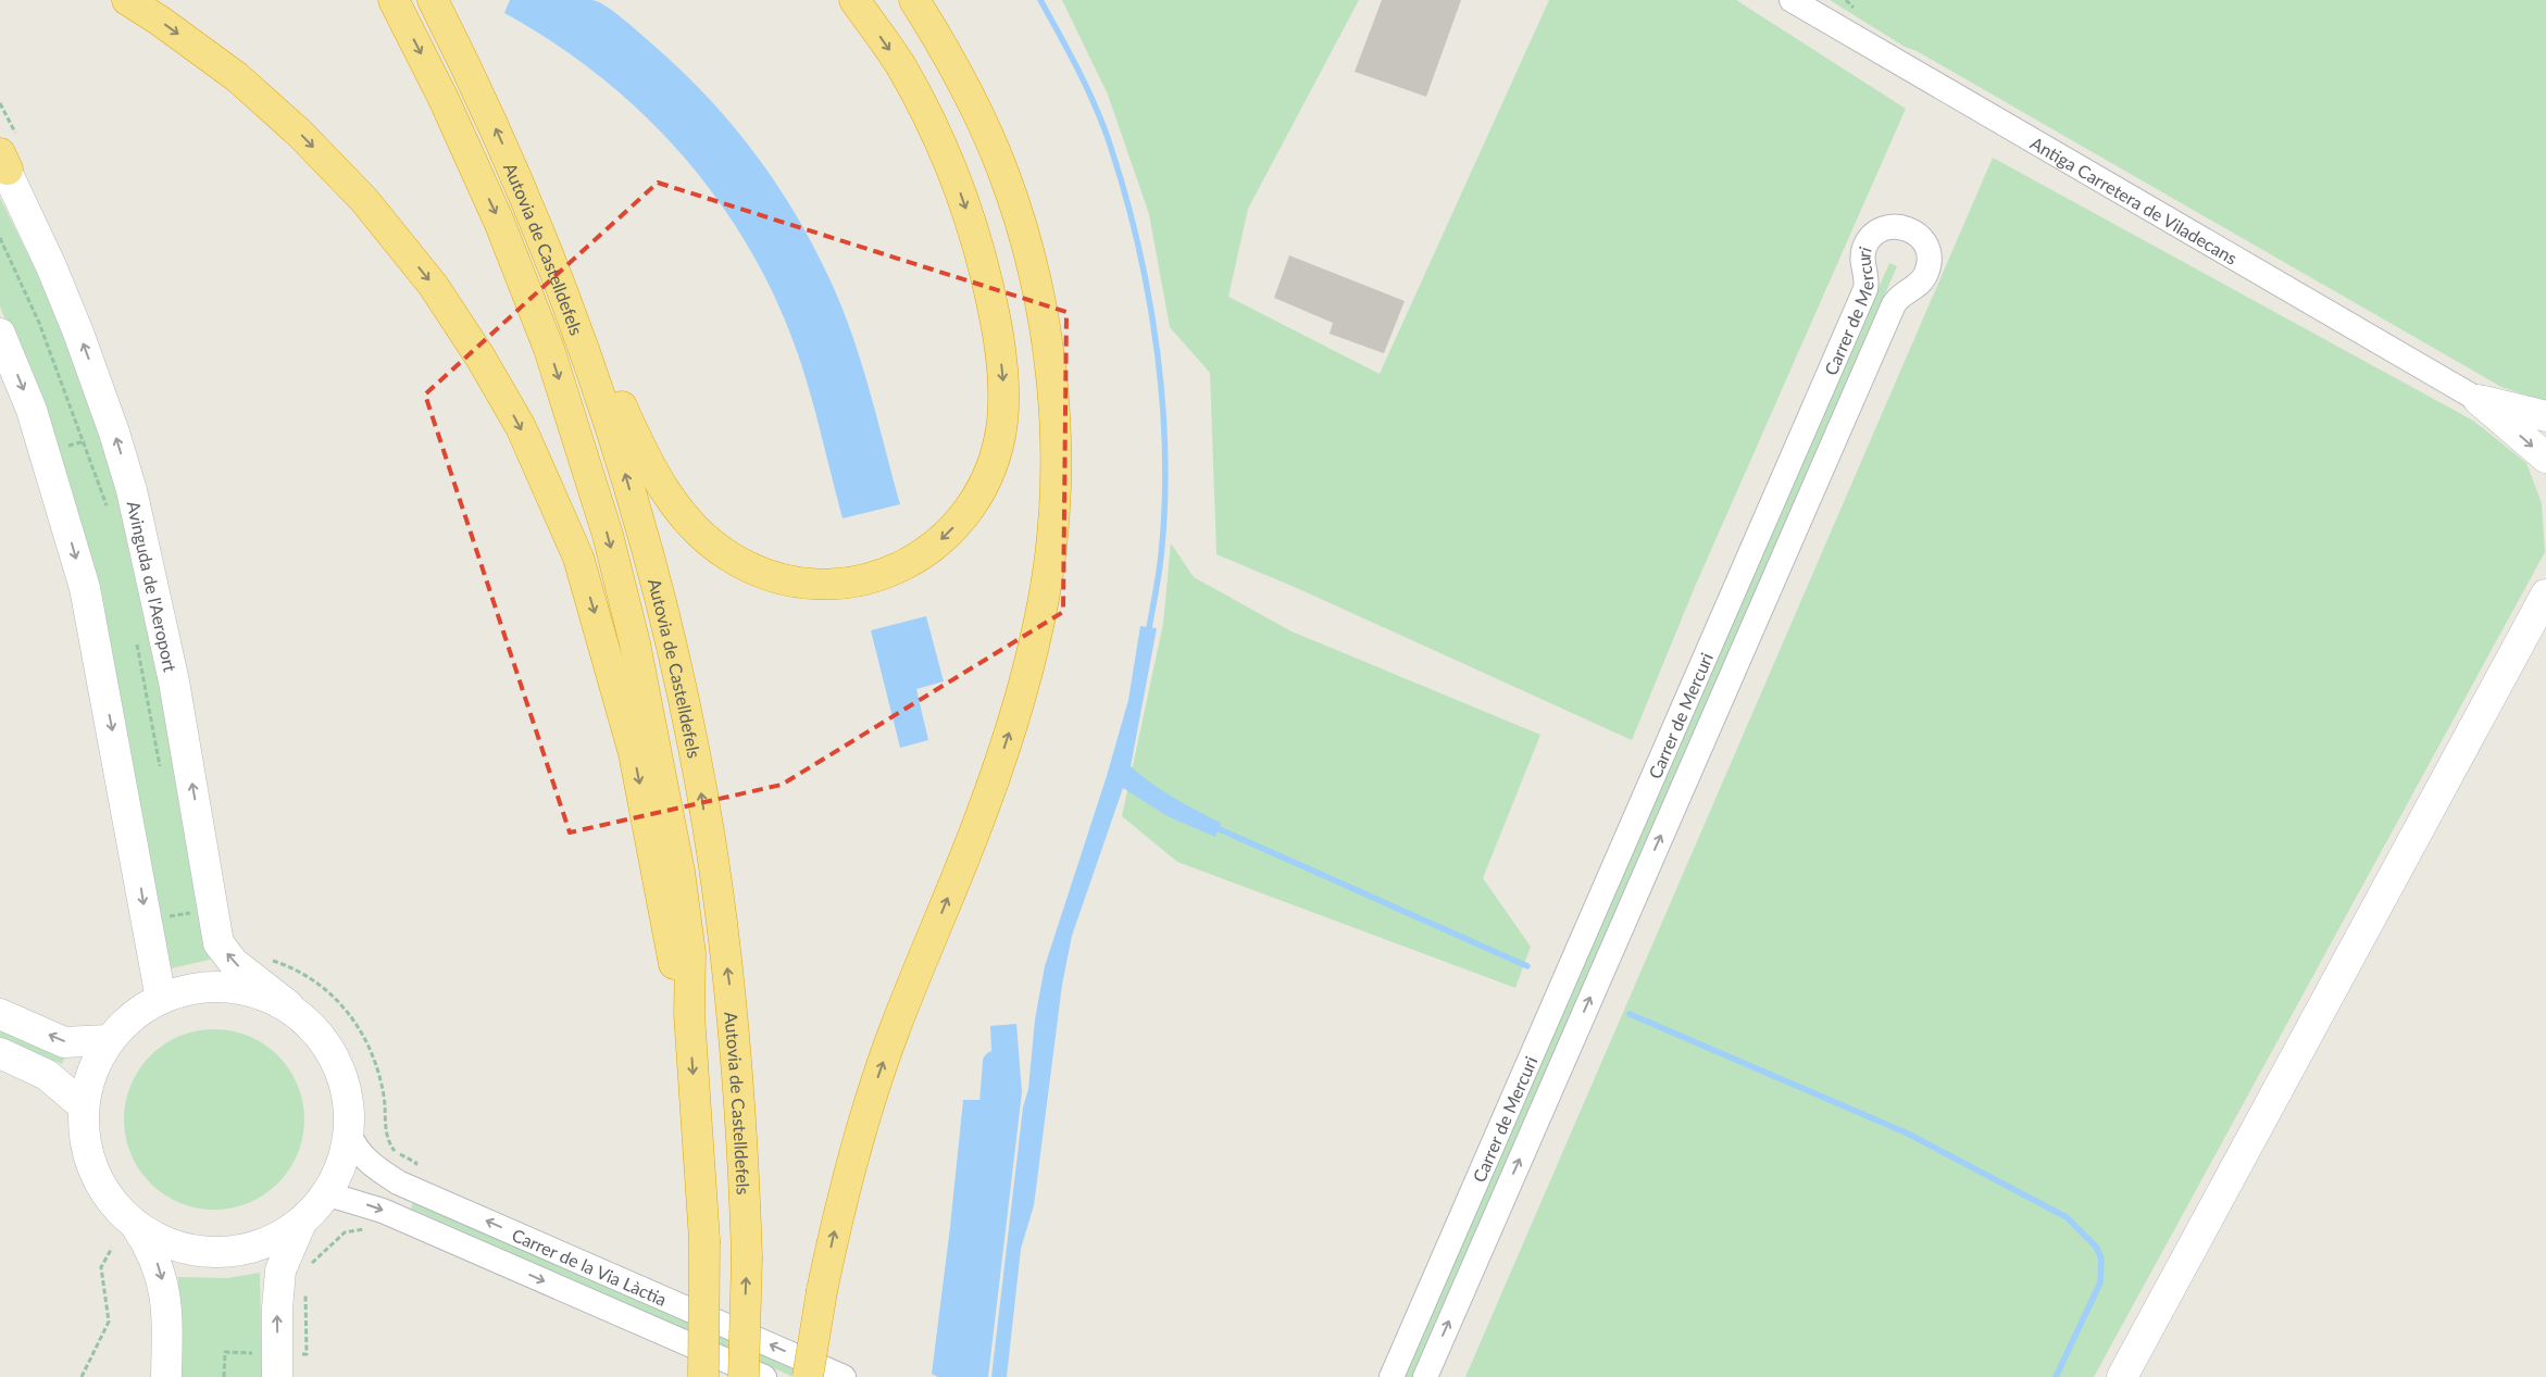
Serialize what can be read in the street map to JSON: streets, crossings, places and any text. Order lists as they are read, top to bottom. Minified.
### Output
{"streets":{"highway":["Autovia de Castelldefels"],"street":["Antiga Carretera de Viladecans","Carrer de Mercuri","Avinguda de l'Aeroport","Carrer de la Via Làctia"]},"crossings":[["Avinguda de l'Aeroport","Carrer de la Via Làctia"]]}
